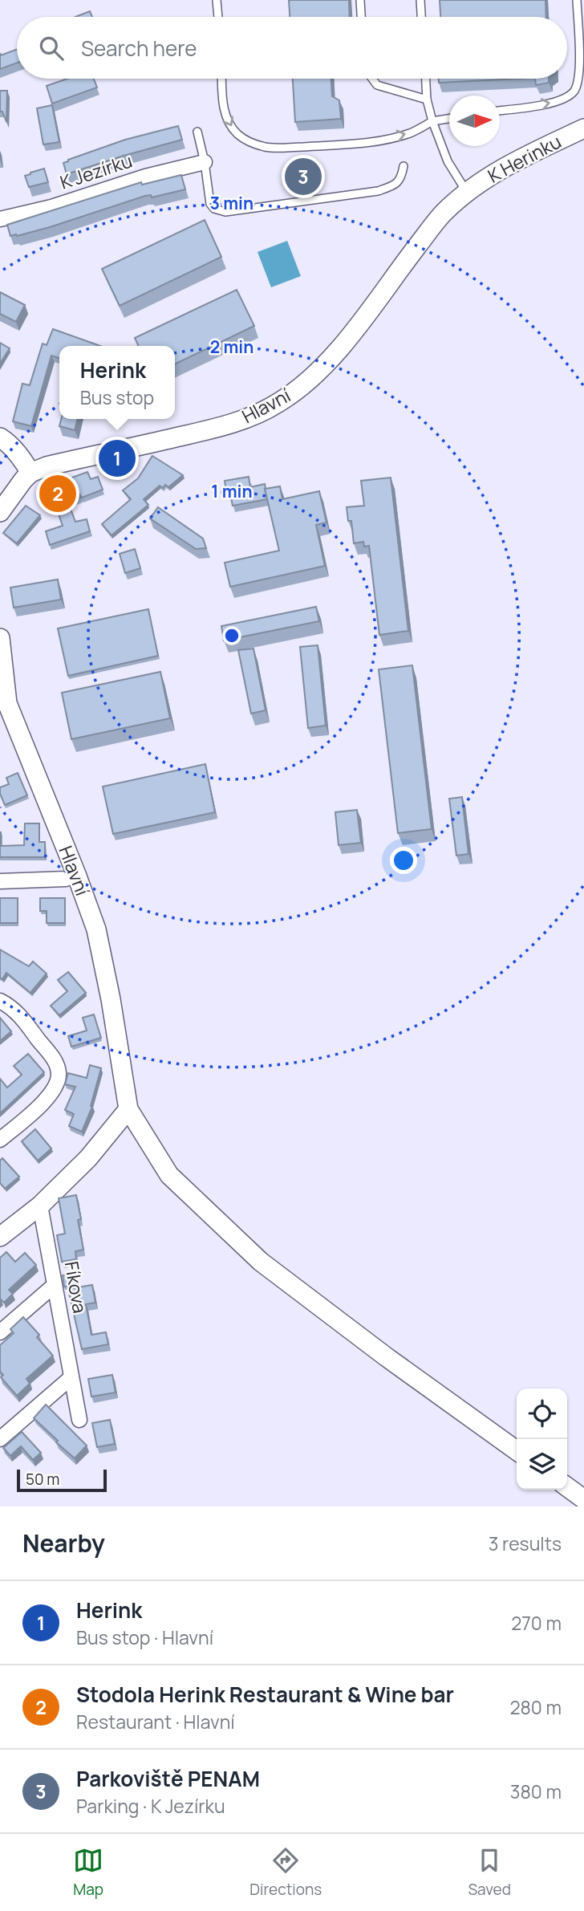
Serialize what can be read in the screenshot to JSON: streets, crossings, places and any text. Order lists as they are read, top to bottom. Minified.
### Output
{"streets":{"street":["K Herinku","K Jezírku","Hlavní","Fíkova"]},"crossings":[["K Herinku","Hlavní"]],"scale_bar":"50 m","north":"right","page":{"search":"Search here","pins":["3","1","2"],"popup":["Herink","Bus stop"],"scale":"50 m","heading":["Nearby","3 results"],"list":[{"mark":"1","name":"Herink","note":"Bus stop · Hlavní","value":"270 m"},{"mark":"2","name":"Stodola Herink Restaurant & Wine bar","note":"Restaurant · Hlavní","value":"280 m"},{"mark":"3","name":"Parkoviště PENAM","note":"Parking · K Jezírku","value":"380 m"}],"nav":["Map","Directions","Saved"]},"rings":["3 min","2 min","1 min"]}
